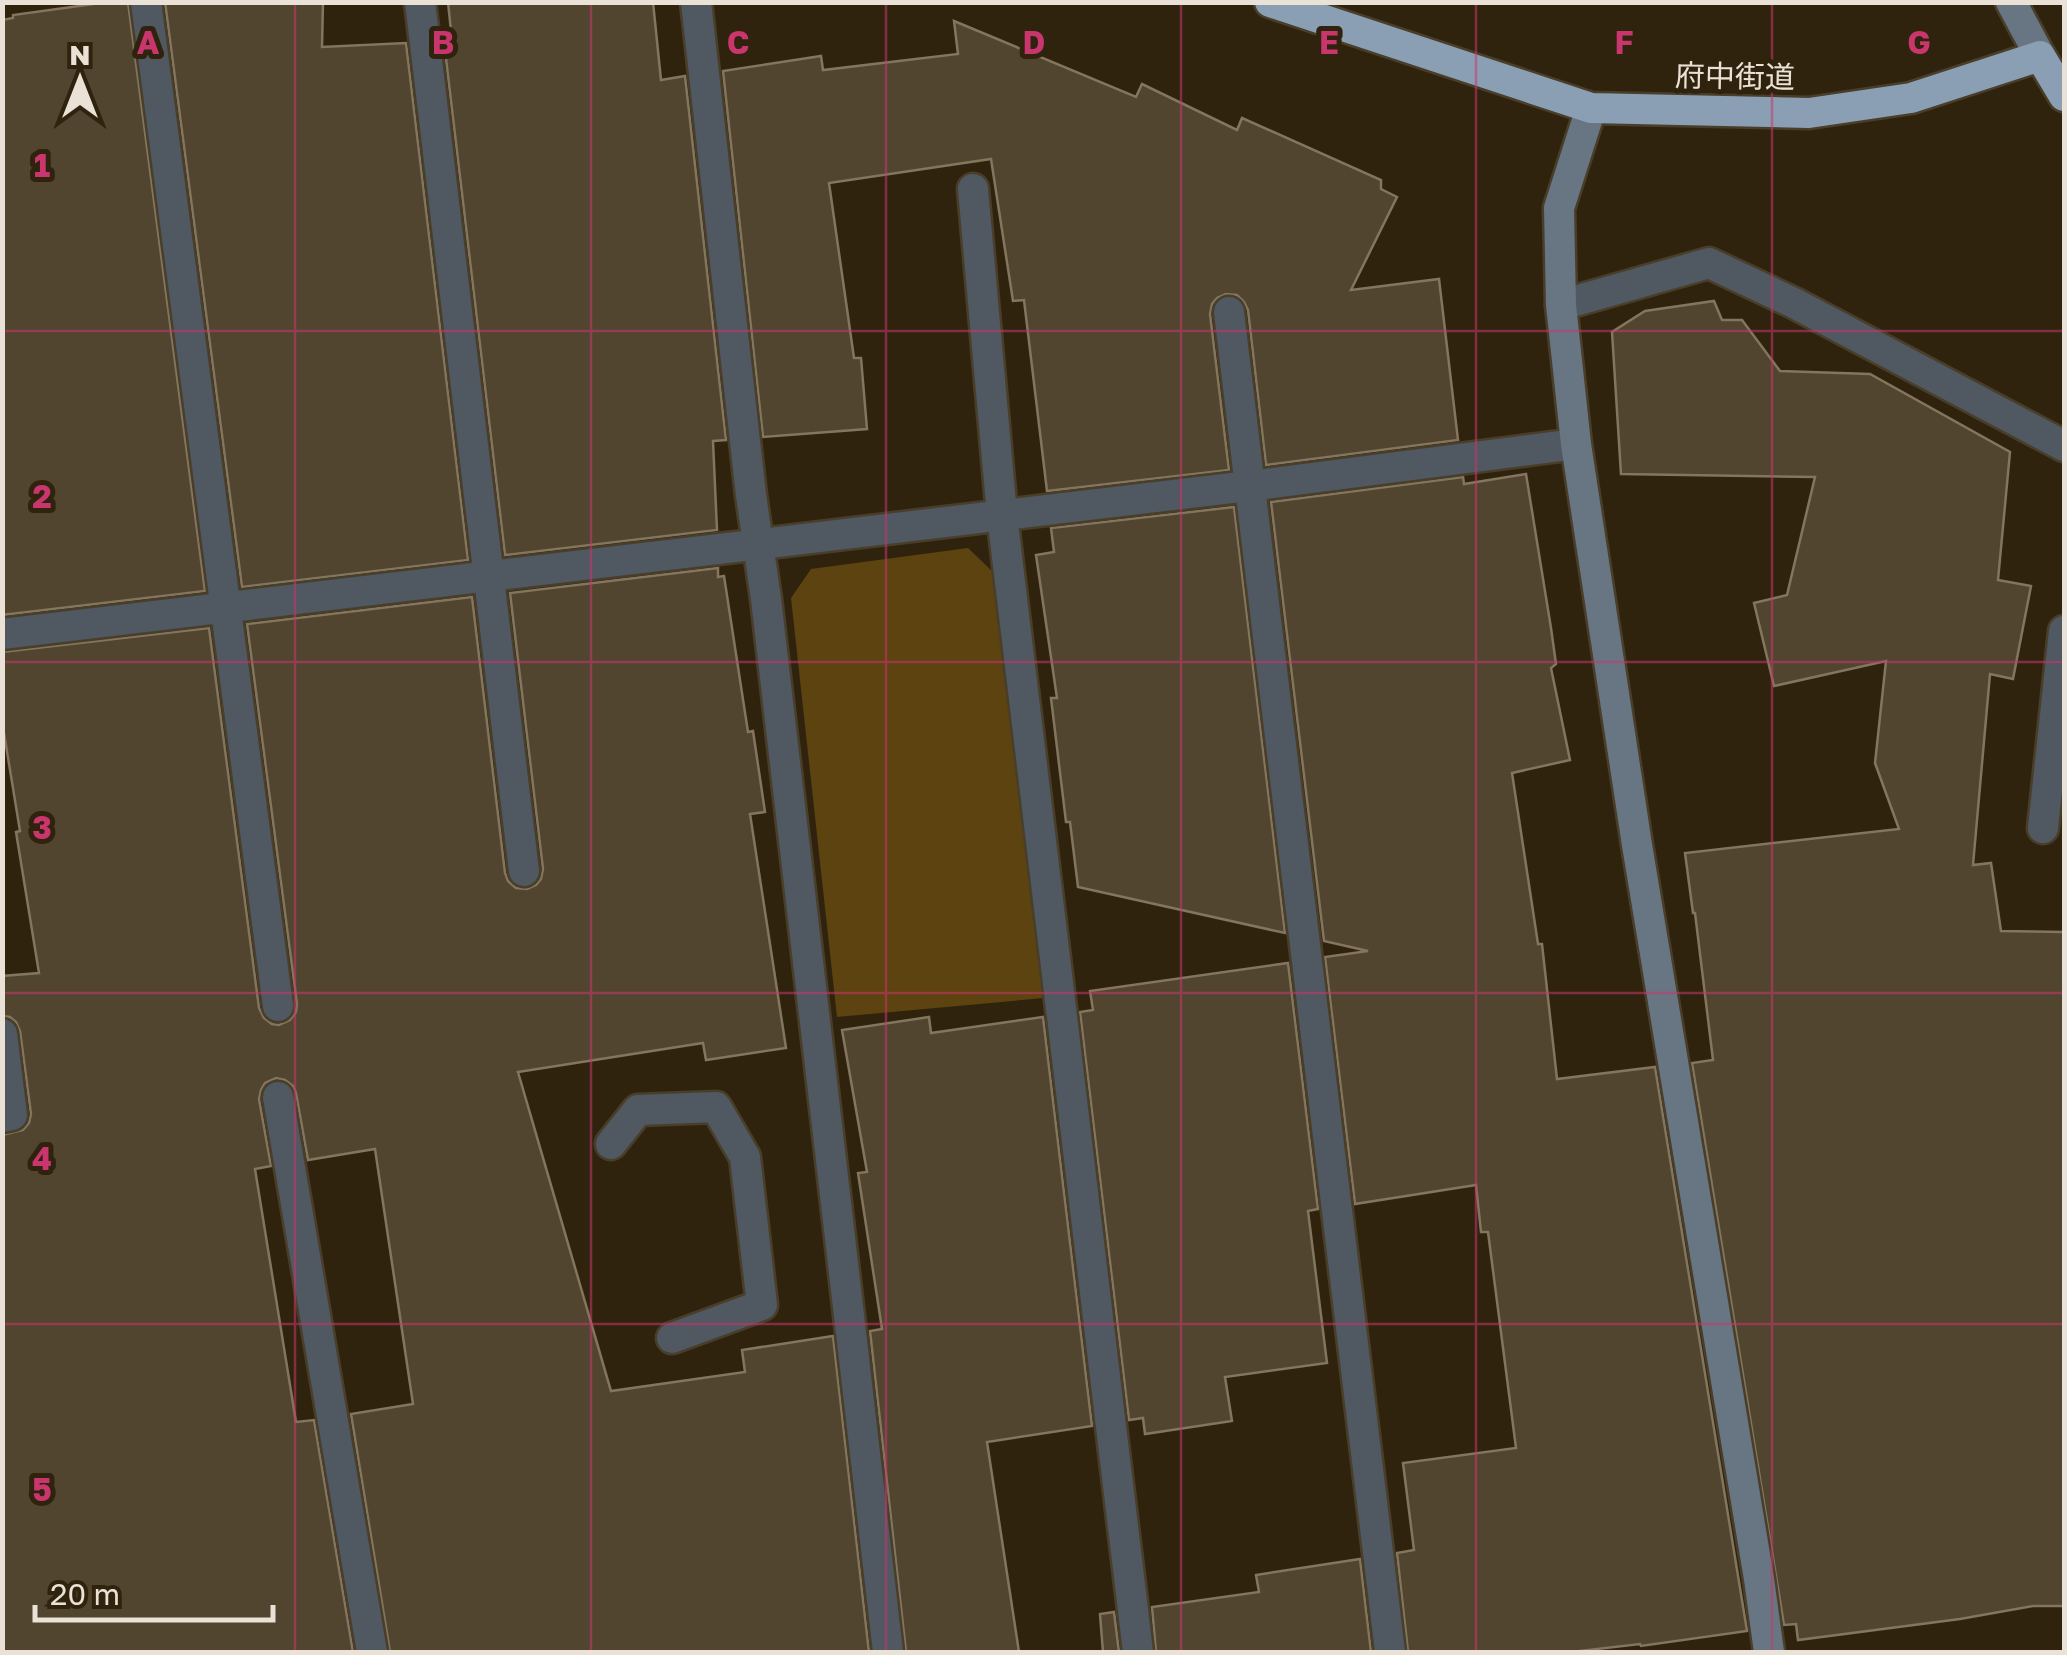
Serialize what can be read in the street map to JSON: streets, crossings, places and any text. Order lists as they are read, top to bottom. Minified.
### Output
{"streets":{"highway":["府中街道"]},"scale_bar":"20 m","north":"top","grid":{"columns":["A","B","C","D","E","F","G"],"rows":["1","2","3","4","5"]}}
